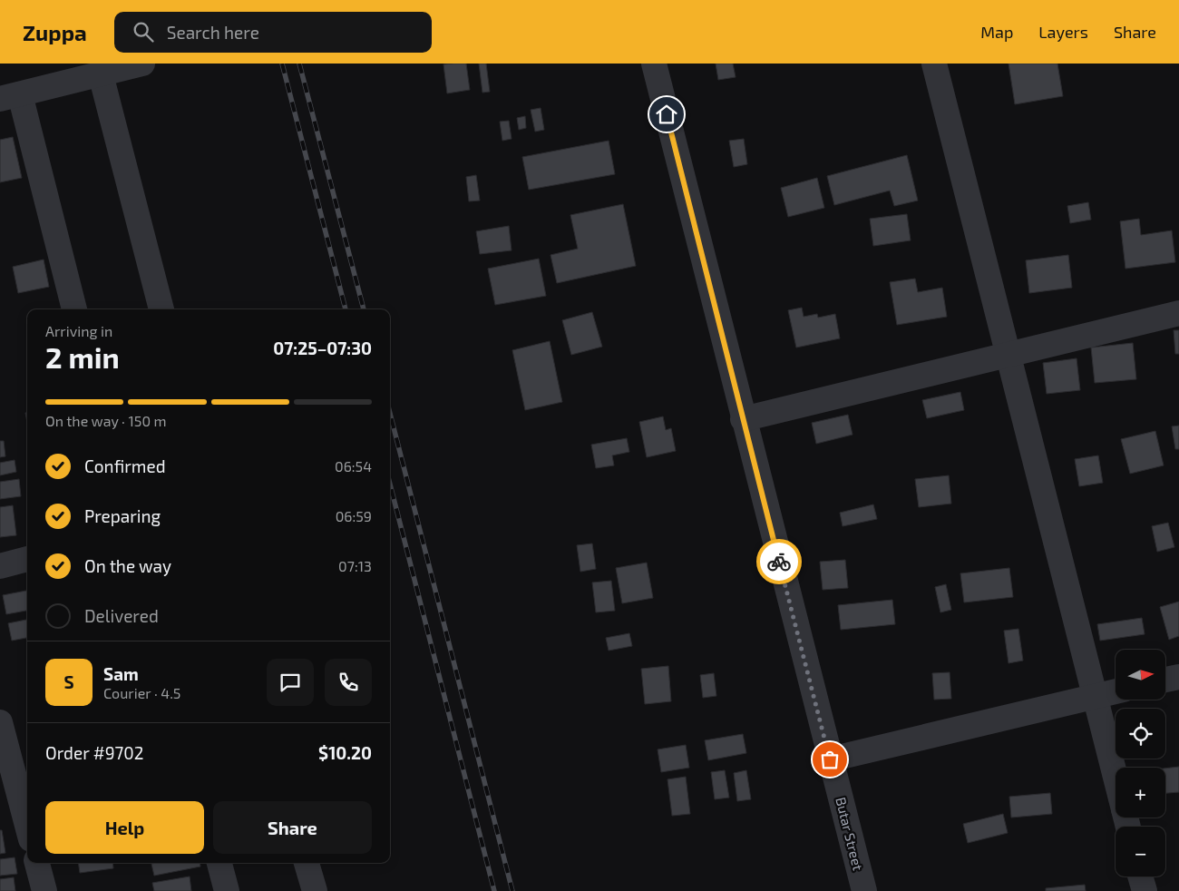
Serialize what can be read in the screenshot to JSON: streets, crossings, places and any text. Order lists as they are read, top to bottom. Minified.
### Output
{"streets":{"street":["Butar Street"]},"north":"right","page":{"header":"Zuppa","search":"Search here","nav":["Map","Layers","Share"],"heading":["2 min","Arriving in","07:25–07:30"],"panel":["Sam","Courier · 4.5","Order #9702","$10.20"],"bar":"On the way · 150 m","list":[["Confirmed","06:54"],["Preparing","06:59"],["On the way","07:13"],"Delivered"],"map_buttons":["+","−"],"round":"S","buttons":["Help","Share"]}}
